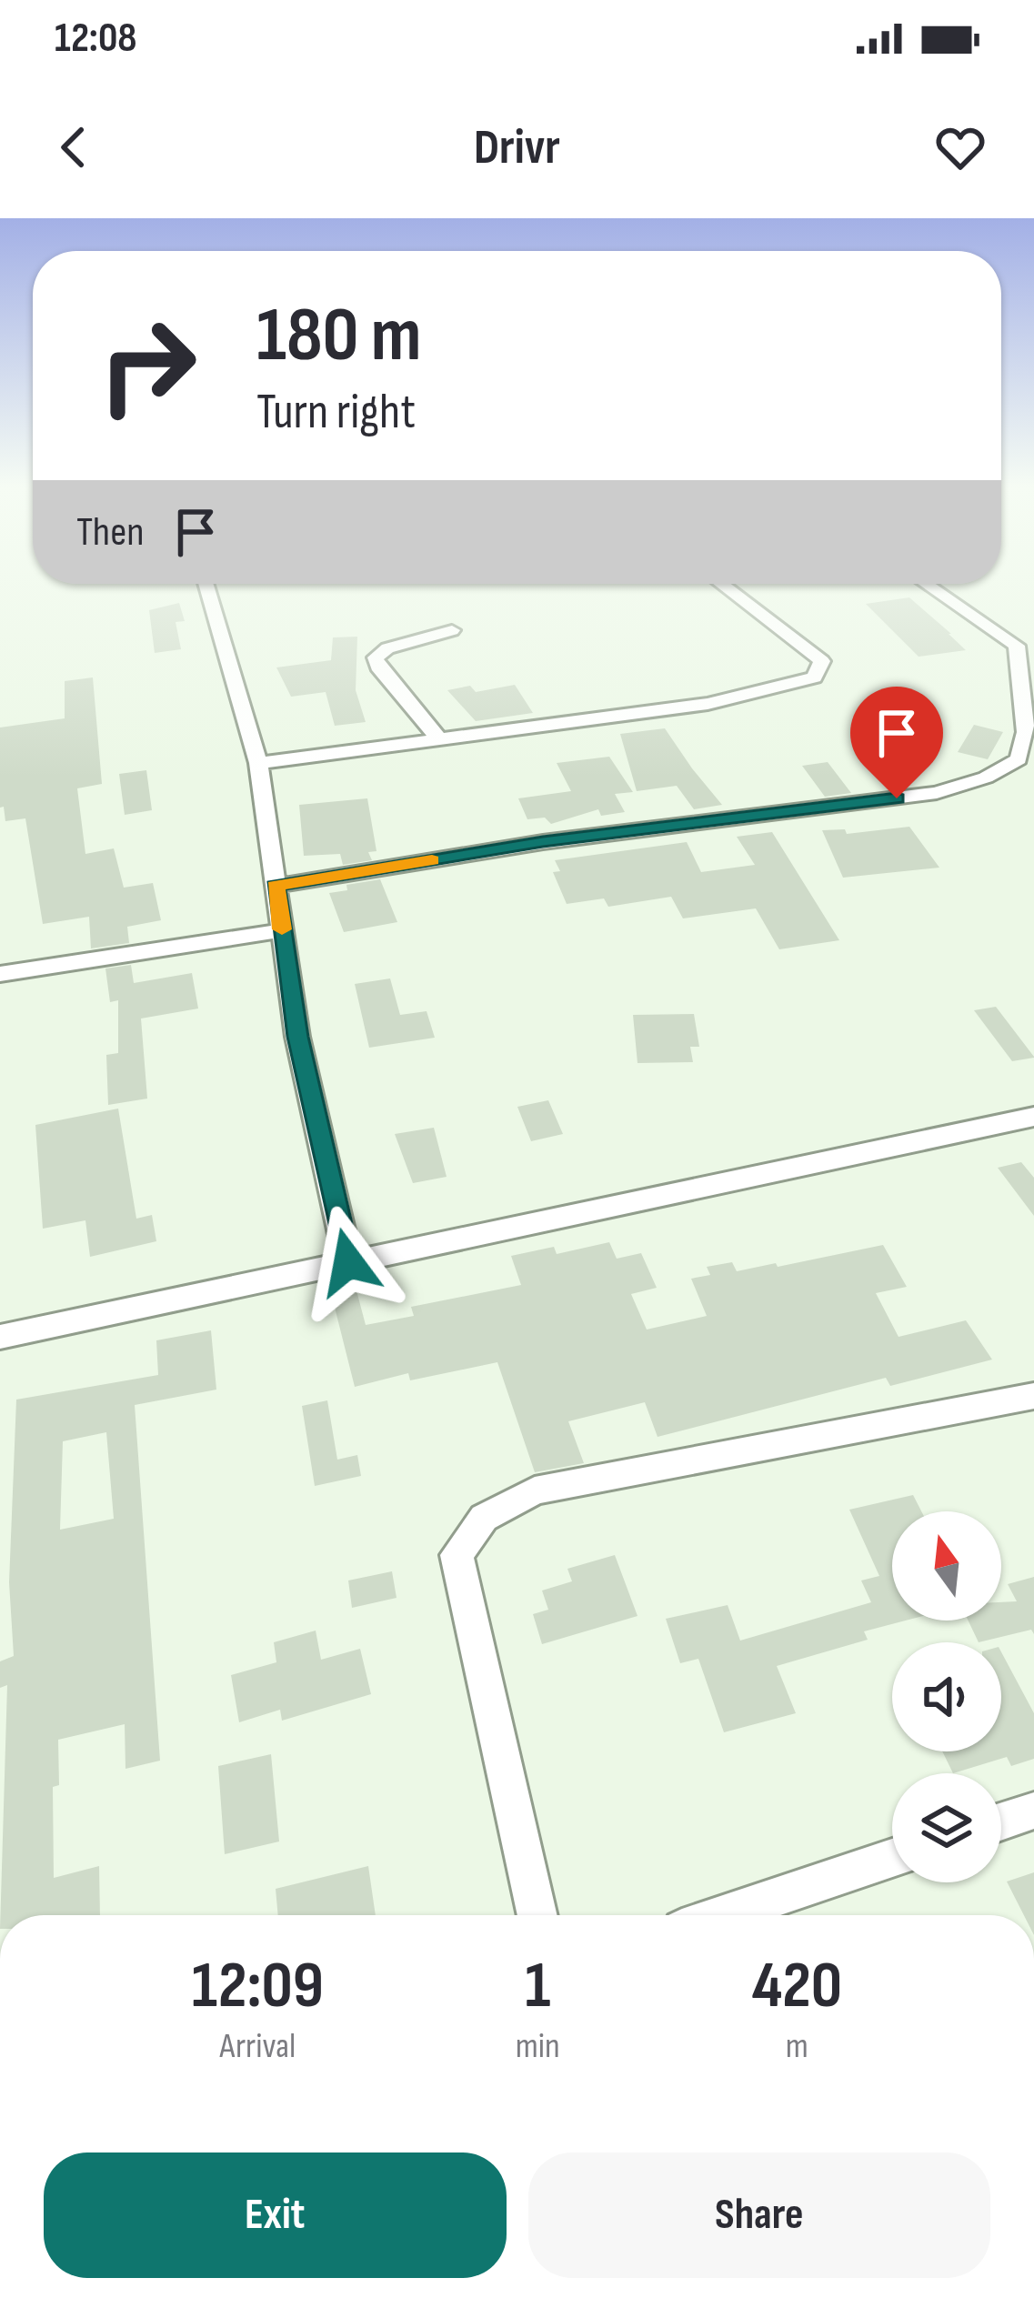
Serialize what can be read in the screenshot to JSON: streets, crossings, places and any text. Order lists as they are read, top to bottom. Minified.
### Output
{"north":"top","page":{"status":"12:08","header":"Drivr","turn":["180 m","Turn right"],"then":"Then","eta":["12:09","Arrival","1","min","420","m"],"buttons":["Exit","Share"]}}
